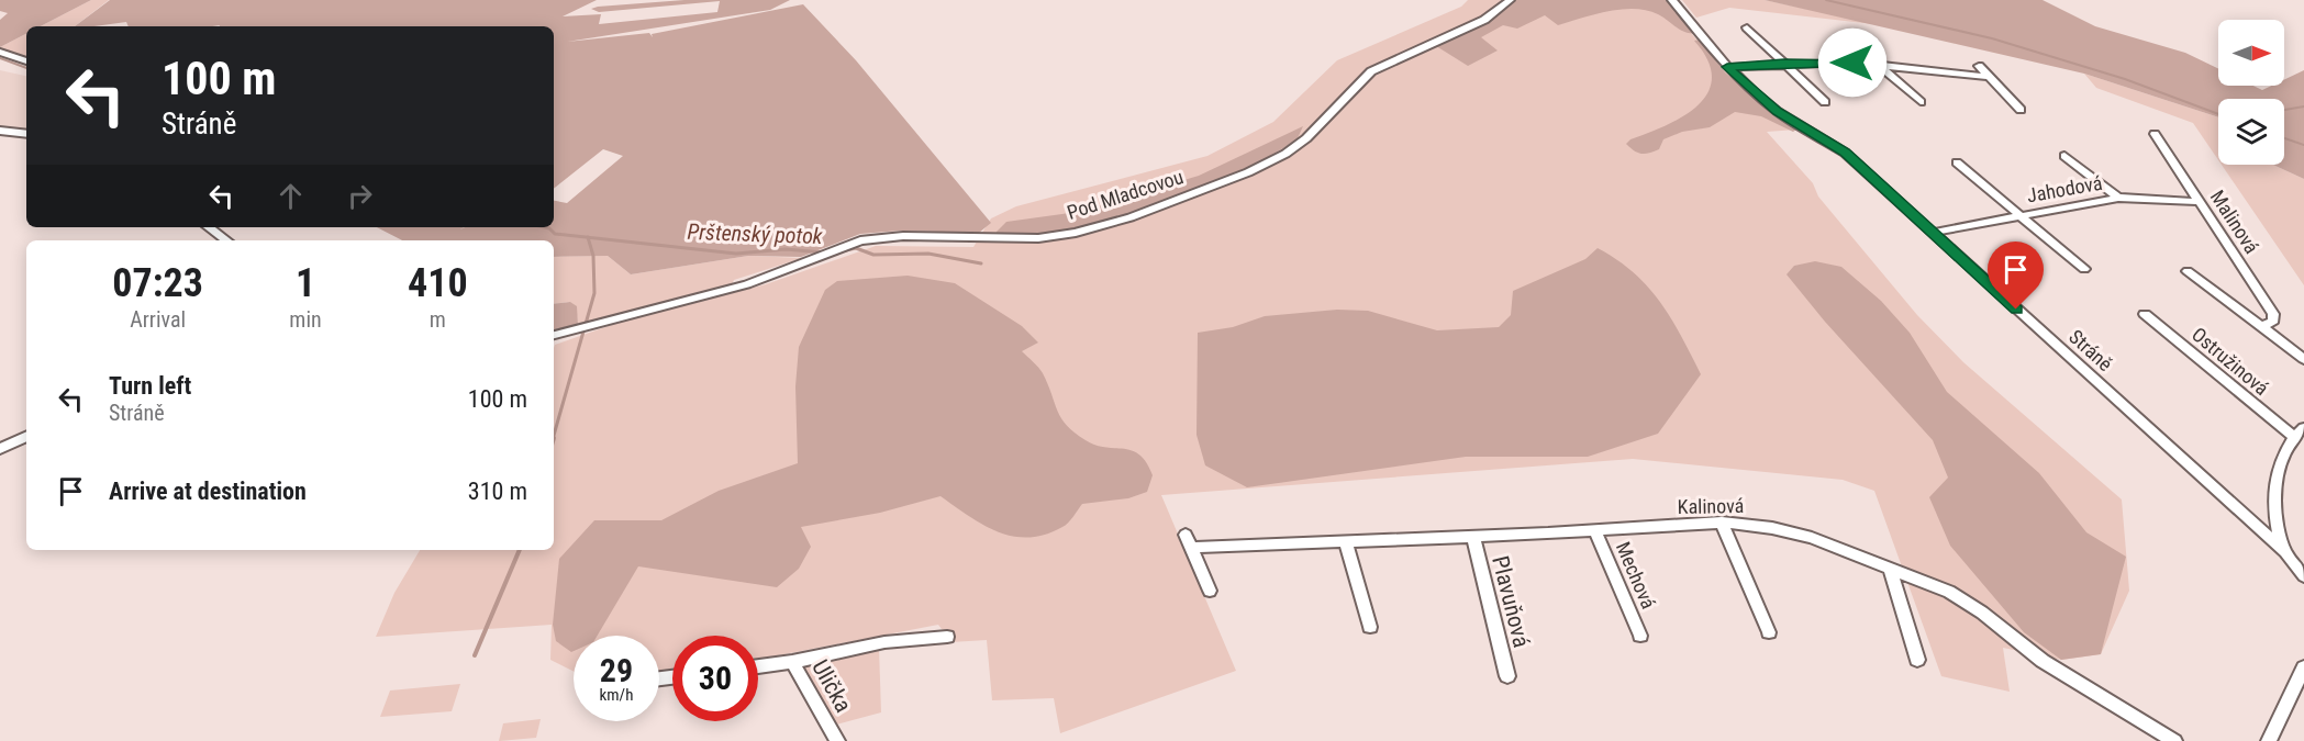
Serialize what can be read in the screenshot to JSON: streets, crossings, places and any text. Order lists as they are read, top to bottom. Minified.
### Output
{"streets":{"street":["Jahodová","Pod Mladcovou","Malinová","Stráně","Ostružinová","Kalinová","Mechová","Plavuňová","Ulička"]},"crossings":[["Jahodová","Malinová"],["Jahodová","Stráně"],["Kalinová","Mechová"],["Kalinová","Plavuňová"]],"water":["Prštenský potok"],"north":"right","page":{"turn":["100 m","Stráně"],"eta":["07:23","Arrival","1","min","410","m"],"list":[{"name":"Turn left","note":"Stráně","value":"100 m"},{"name":"Arrive at destination","value":"310 m"}],"speed":"29 km/h","limit":"30"}}
